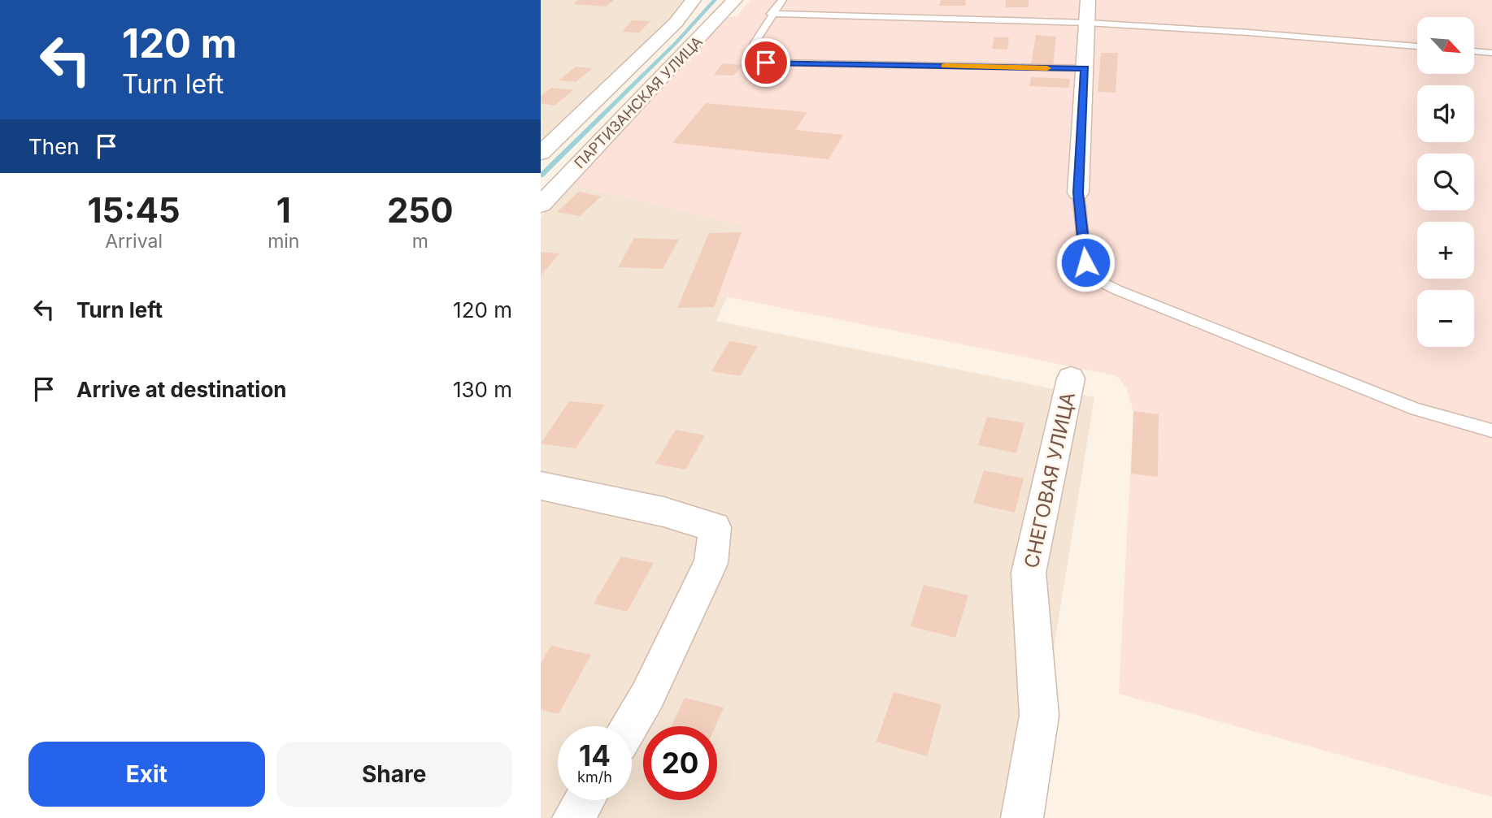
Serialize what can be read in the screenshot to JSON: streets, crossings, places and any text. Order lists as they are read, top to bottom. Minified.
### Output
{"streets":{"street":["ПАРТИЗАНСКАЯ УЛИЦА","СНЕГОВАЯ УЛИЦА"]},"north":"bottom right","page":{"turn":["120 m","Turn left"],"map_buttons":["+","−"],"then":"Then","eta":["15:45","Arrival","1","min","250","m"],"list":[{"name":"Turn left","value":"120 m"},{"name":"Arrive at destination","value":"130 m"}],"speed":"14 km/h","limit":"20","buttons":["Exit","Share"]}}
